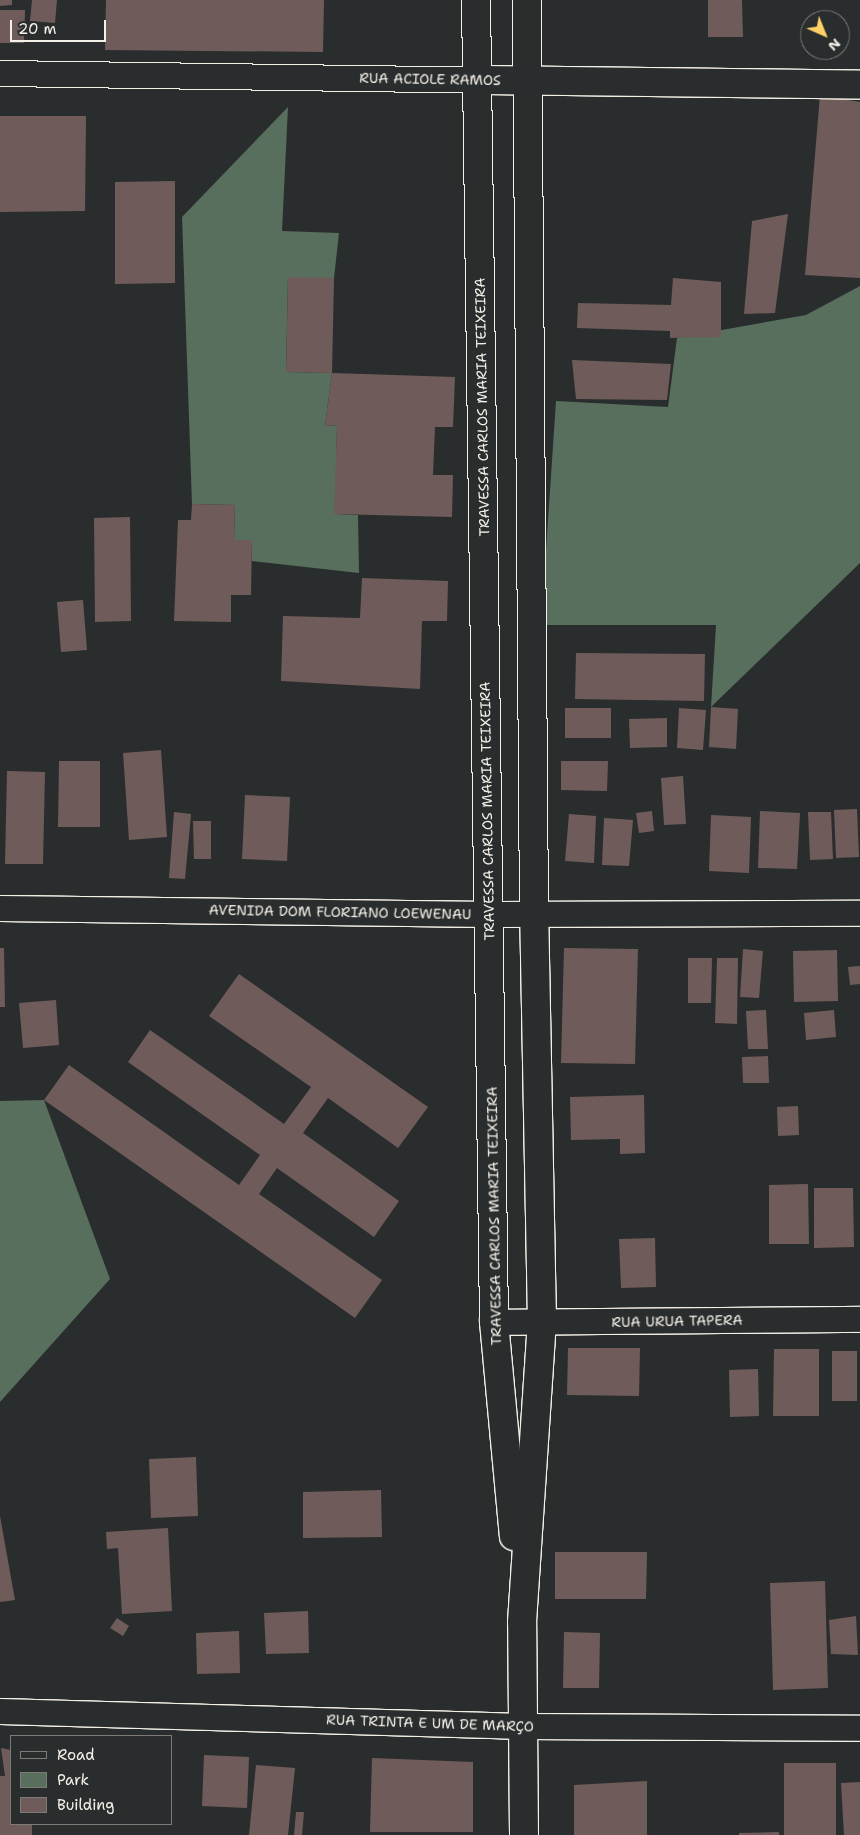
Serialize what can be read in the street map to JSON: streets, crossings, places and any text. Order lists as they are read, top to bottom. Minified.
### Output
{"streets":{"main road":["RUA ACIOLE RAMOS","TRAVESSA CARLOS MARIA TEIXEIRA"],"street":["AVENIDA DOM FLORIANO LOEWENAU","RUA URUA TAPERA","RUA TRINTA E UM DE MARÇO"]},"crossings":[["RUA ACIOLE RAMOS","TRAVESSA CARLOS MARIA TEIXEIRA"],["TRAVESSA CARLOS MARIA TEIXEIRA","AVENIDA DOM FLORIANO LOEWENAU"],["TRAVESSA CARLOS MARIA TEIXEIRA","RUA URUA TAPERA"],["TRAVESSA CARLOS MARIA TEIXEIRA","RUA TRINTA E UM DE MARÇO"]],"legend":["Road","Park","Building"],"scale_bar":"20 m","north":"bottom right"}
